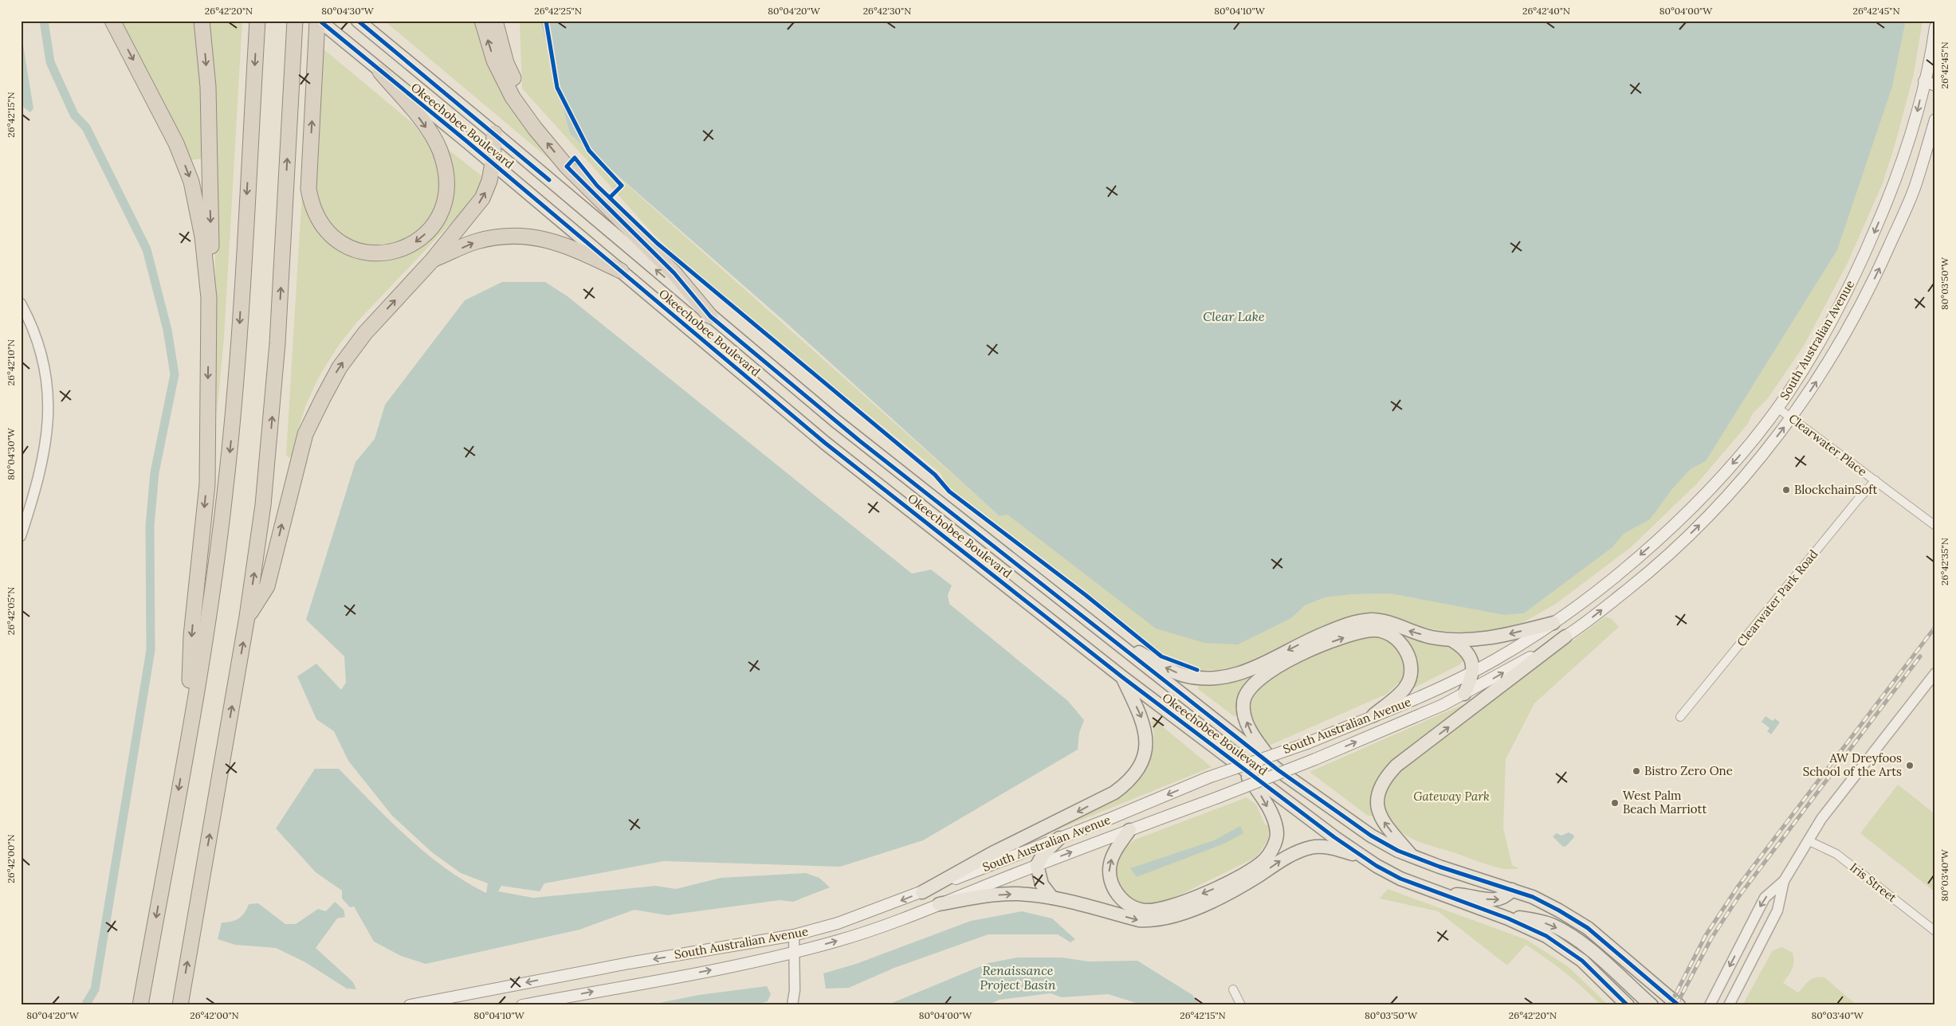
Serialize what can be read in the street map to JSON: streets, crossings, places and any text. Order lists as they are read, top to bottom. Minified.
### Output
{"streets":{"main road":["Okeechobee Boulevard","South Australian Avenue"],"street":["Clearwater Place","Clearwater Park Road","Iris Street"]},"crossings":[["South Australian Avenue","Clearwater Place"],["Clearwater Place","Clearwater Park Road"]],"water":["Clear Lake","Renaissance Project Basin"],"parks":["Gateway Park"],"places":["BlockchainSoft","AW Dreyfoos School of the Arts","Bistro Zero One","West Palm Beach Marriott"],"coordinates":["26°42'20\"N","80°04'30\"W","26°42'25\"N","80°04'20\"W","26°42'30\"N","80°04'10\"W","26°42'40\"N","80°04'00\"W","26°42'45\"N","26°42'15\"N","80°03'50\"W","26°42'10\"N","26°42'35\"N","26°42'05\"N","26°42'00\"N","80°03'40\"W"]}
